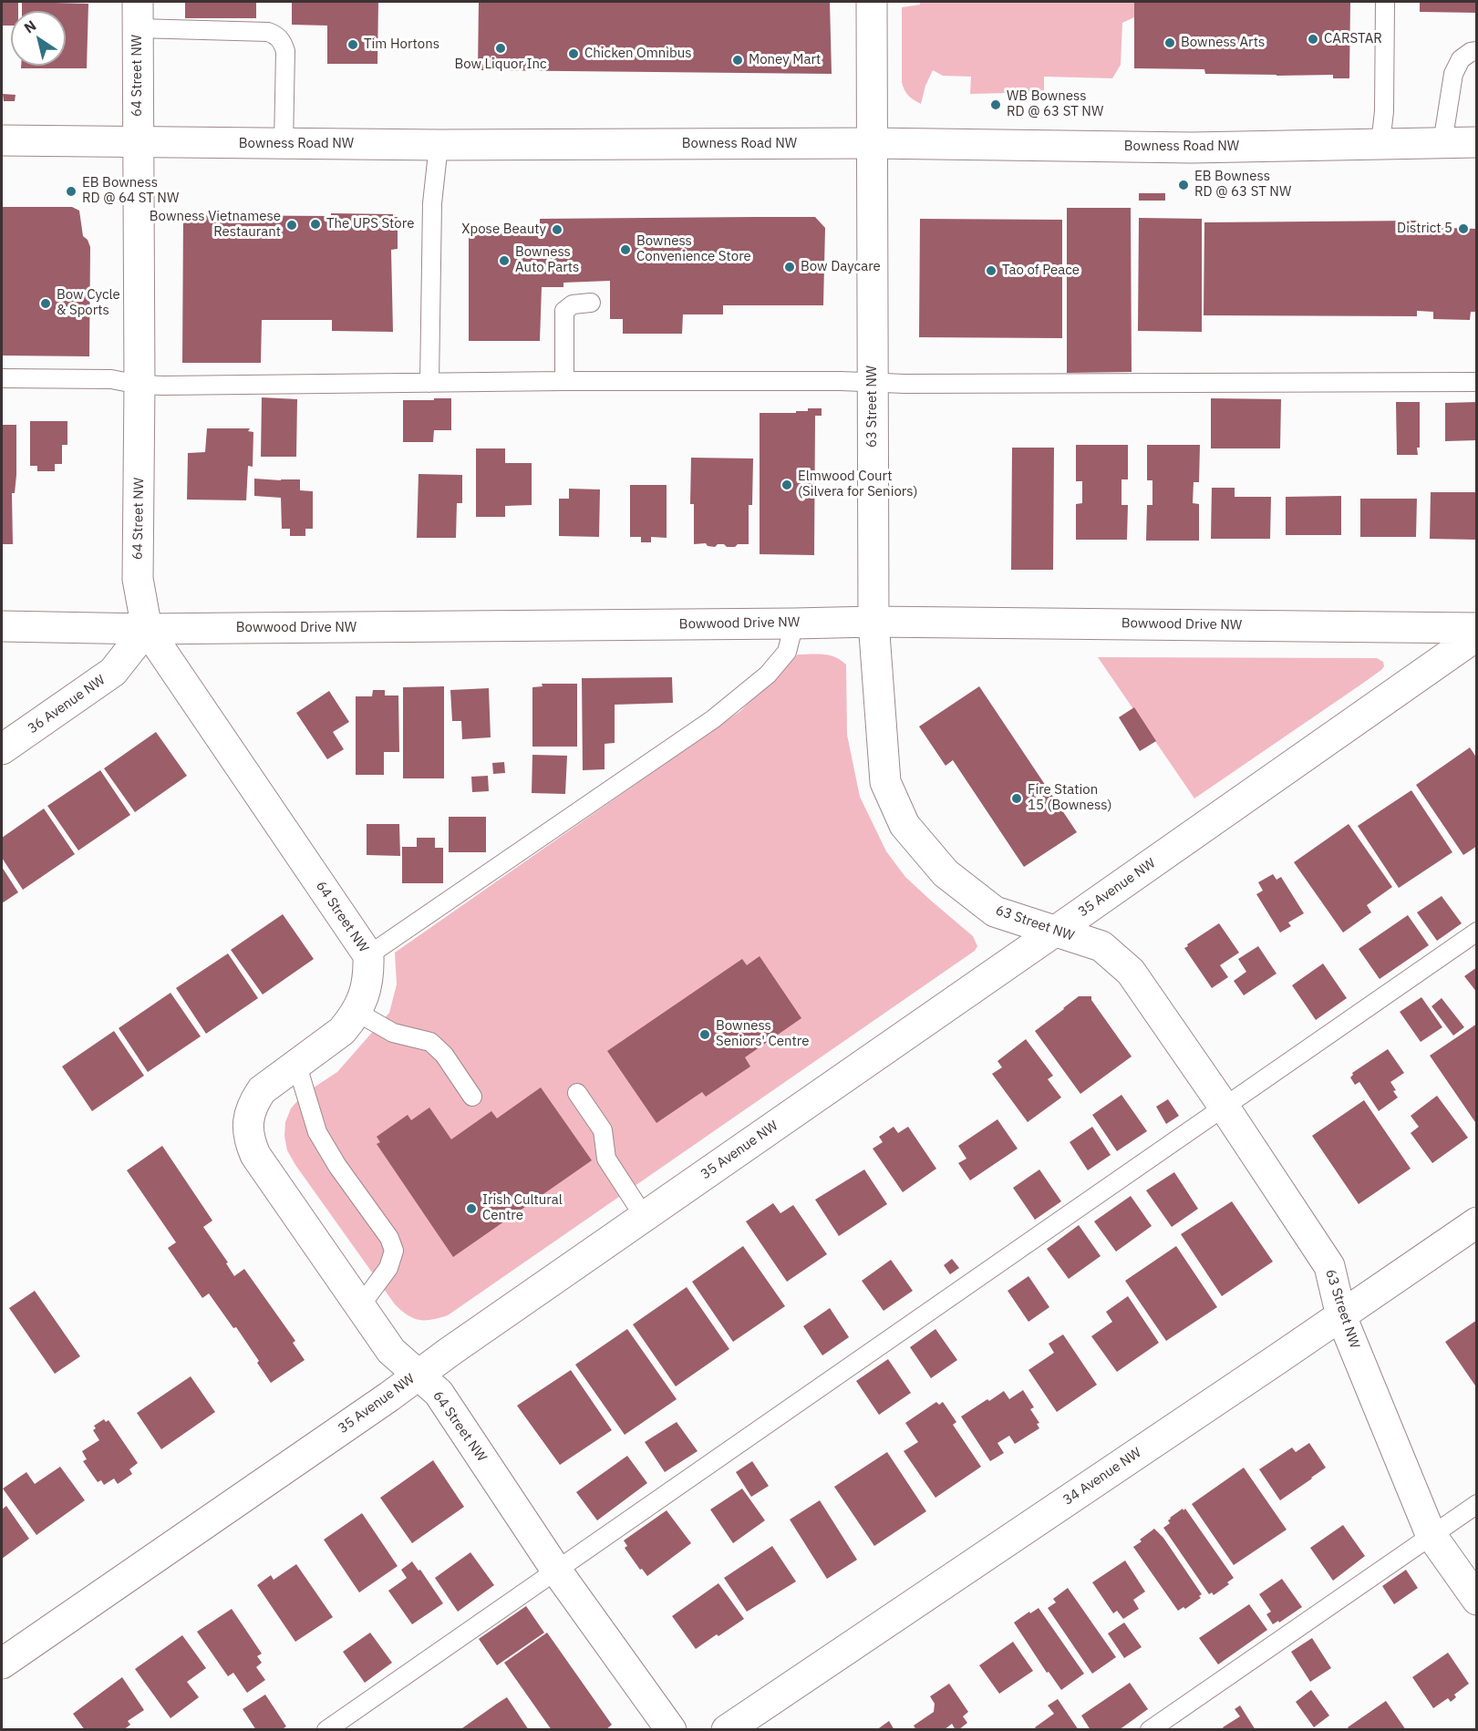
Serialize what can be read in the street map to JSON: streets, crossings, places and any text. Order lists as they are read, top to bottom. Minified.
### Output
{"streets":{"street":["64 Street NW","Bowness Road NW","63 Street NW","Bowwood Drive NW","36 Avenue NW","35 Avenue NW","34 Avenue NW"]},"crossings":[["64 Street NW","Bowness Road NW"],["64 Street NW","Bowwood Drive NW"],["64 Street NW","36 Avenue NW"],["64 Street NW","35 Avenue NW"],["Bowness Road NW","63 Street NW"],["63 Street NW","Bowwood Drive NW"],["63 Street NW","35 Avenue NW"],["63 Street NW","34 Avenue NW"],["Bowwood Drive NW","36 Avenue NW"]],"places":["CARSTAR","Bowness Arts","Tim Hortons","Bow Liquor Inc","Chicken Omnibus","Money Mart","WB Bowness RD @ 63 ST NW","EB Bowness RD @ 63 ST NW","EB Bowness RD @ 64 ST NW","The UPS Store","Bowness Vietnamese Restaurant","District 5","Xpose Beauty","Bowness Convenience Store","Bowness Auto Parts","Bow Daycare","Tao of Peace","Bow Cycle & Sports","Elmwood Court (Silvera for Seniors)","Fire Station 15 (Bowness)","Bowness Seniors' Centre","Irish Cultural Centre"],"north":"top left"}
